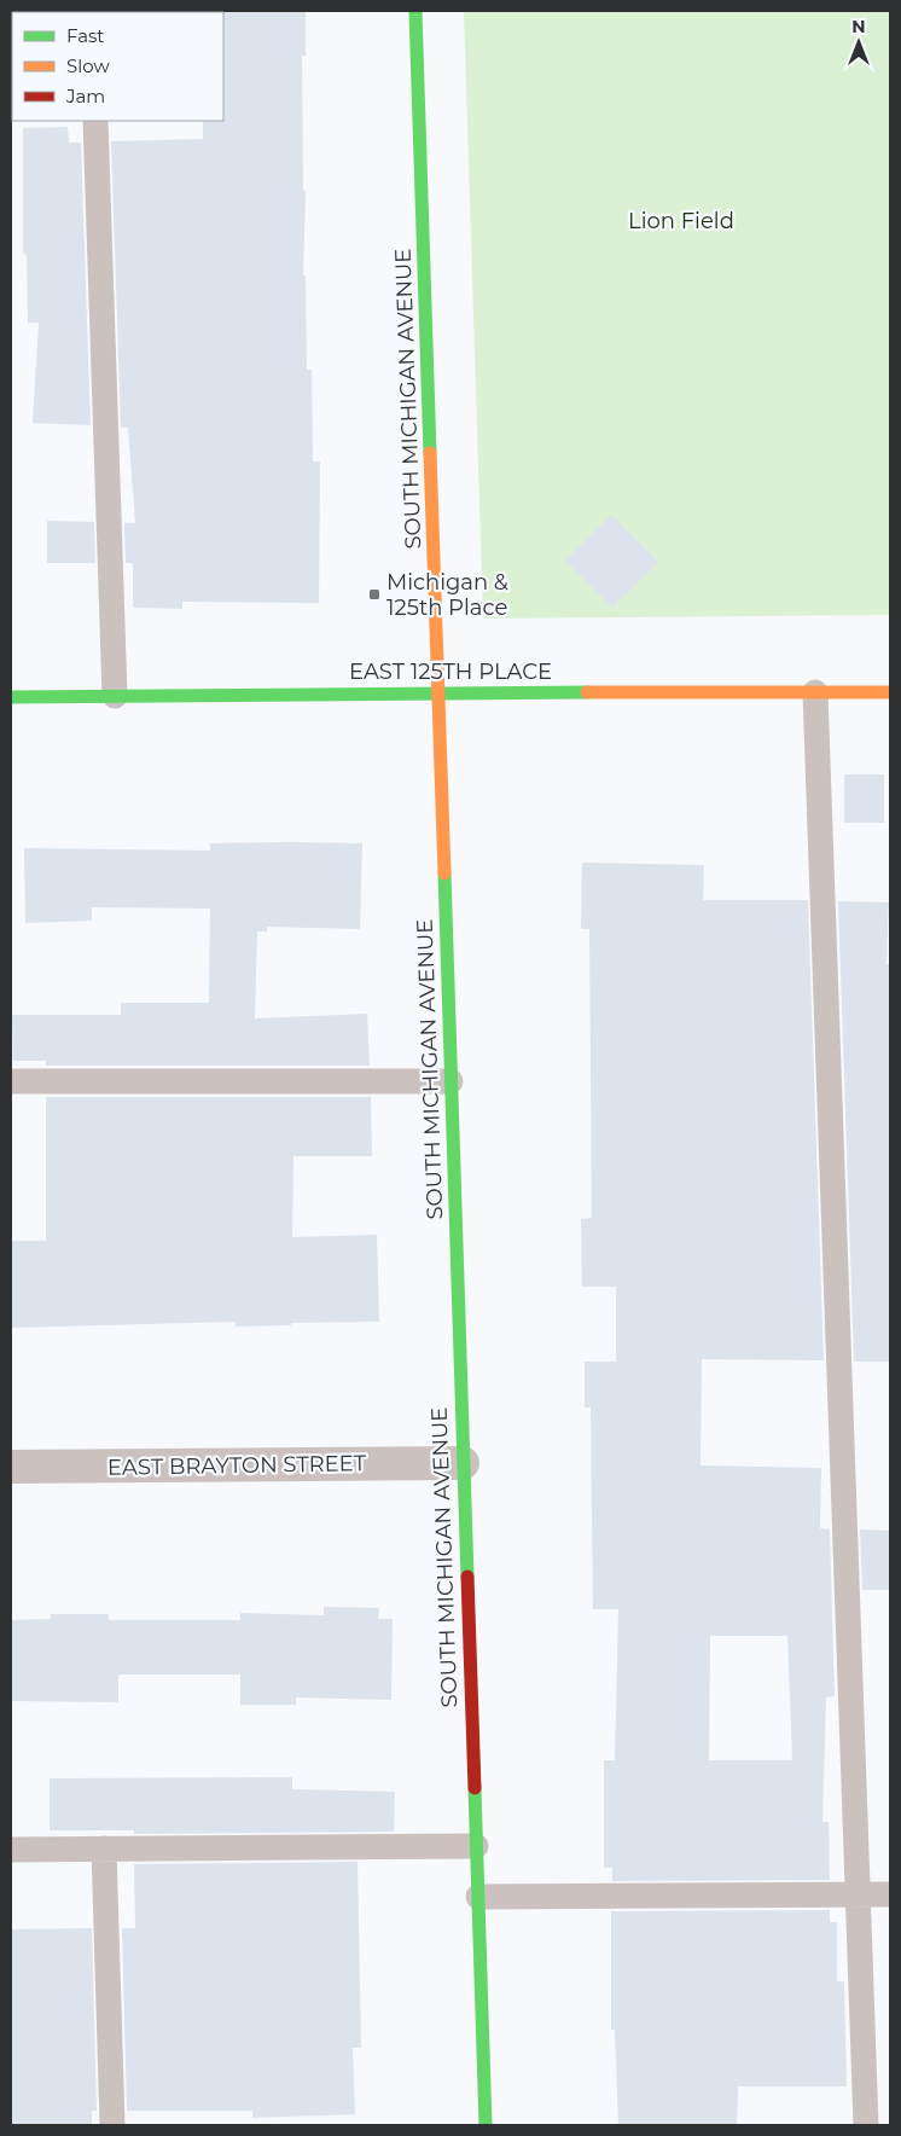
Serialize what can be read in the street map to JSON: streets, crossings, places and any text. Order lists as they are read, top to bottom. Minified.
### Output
{"streets":{"main road":["SOUTH MICHIGAN AVENUE","EAST 125TH PLACE"],"street":["EAST BRAYTON STREET"]},"crossings":[["SOUTH MICHIGAN AVENUE","EAST 125TH PLACE"],["SOUTH MICHIGAN AVENUE","EAST BRAYTON STREET"]],"parks":["Lion Field"],"places":{"transit":["Michigan & 125th Place"]},"legend":["Fast","Slow","Jam"],"north":"top"}
